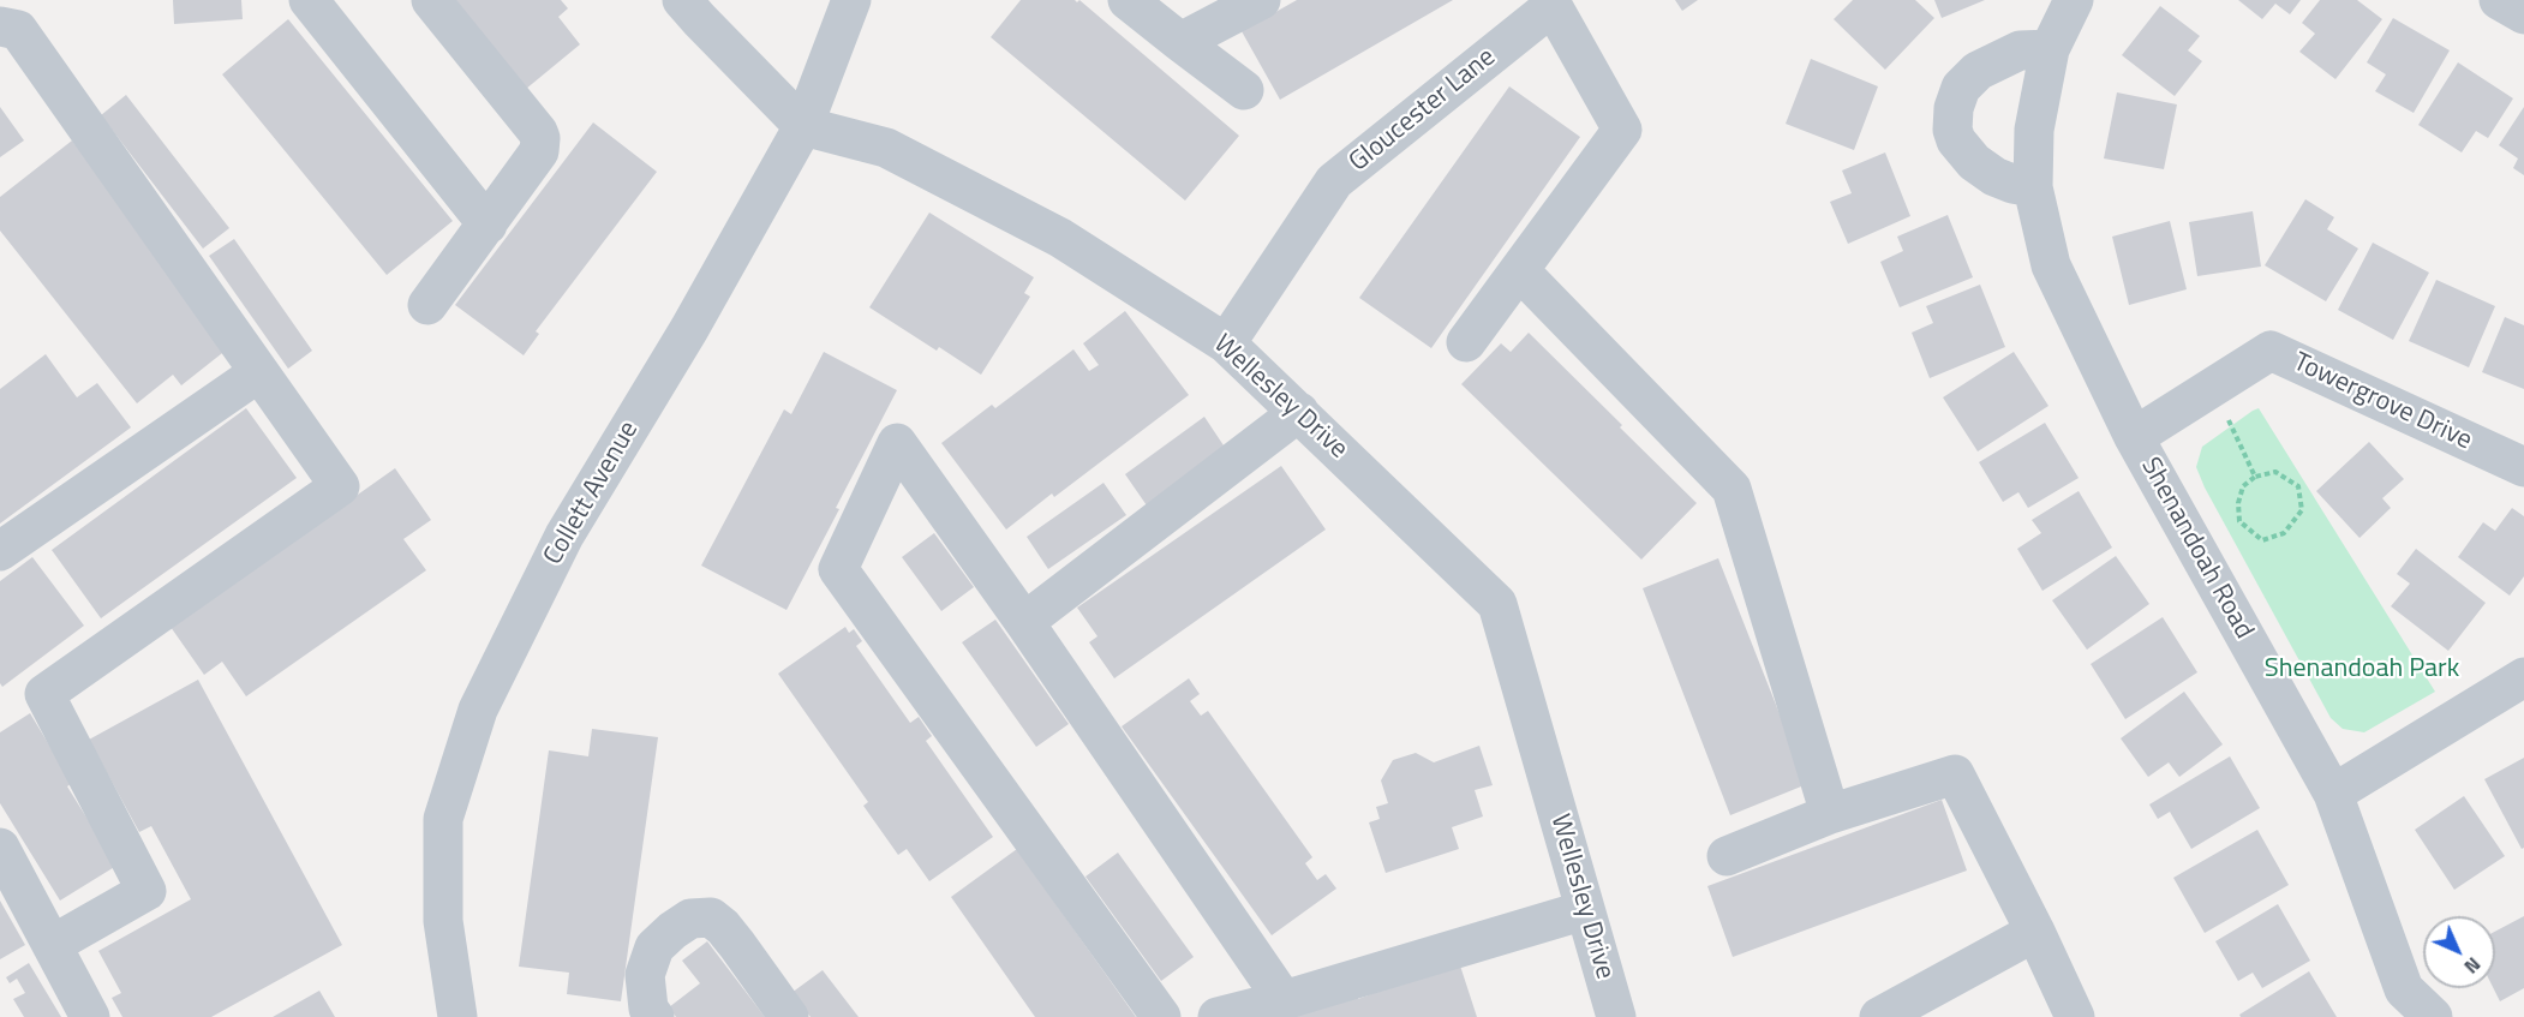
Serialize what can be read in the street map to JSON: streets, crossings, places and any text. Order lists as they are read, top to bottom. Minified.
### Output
{"streets":{"street":["Gloucester Lane","Wellesley Drive","Towergrove Drive","Collett Avenue","Shenandoah Road"]},"crossings":[["Gloucester Lane","Wellesley Drive"],["Wellesley Drive","Collett Avenue"],["Towergrove Drive","Shenandoah Road"]],"parks":["Shenandoah Park"],"north":"bottom right"}
